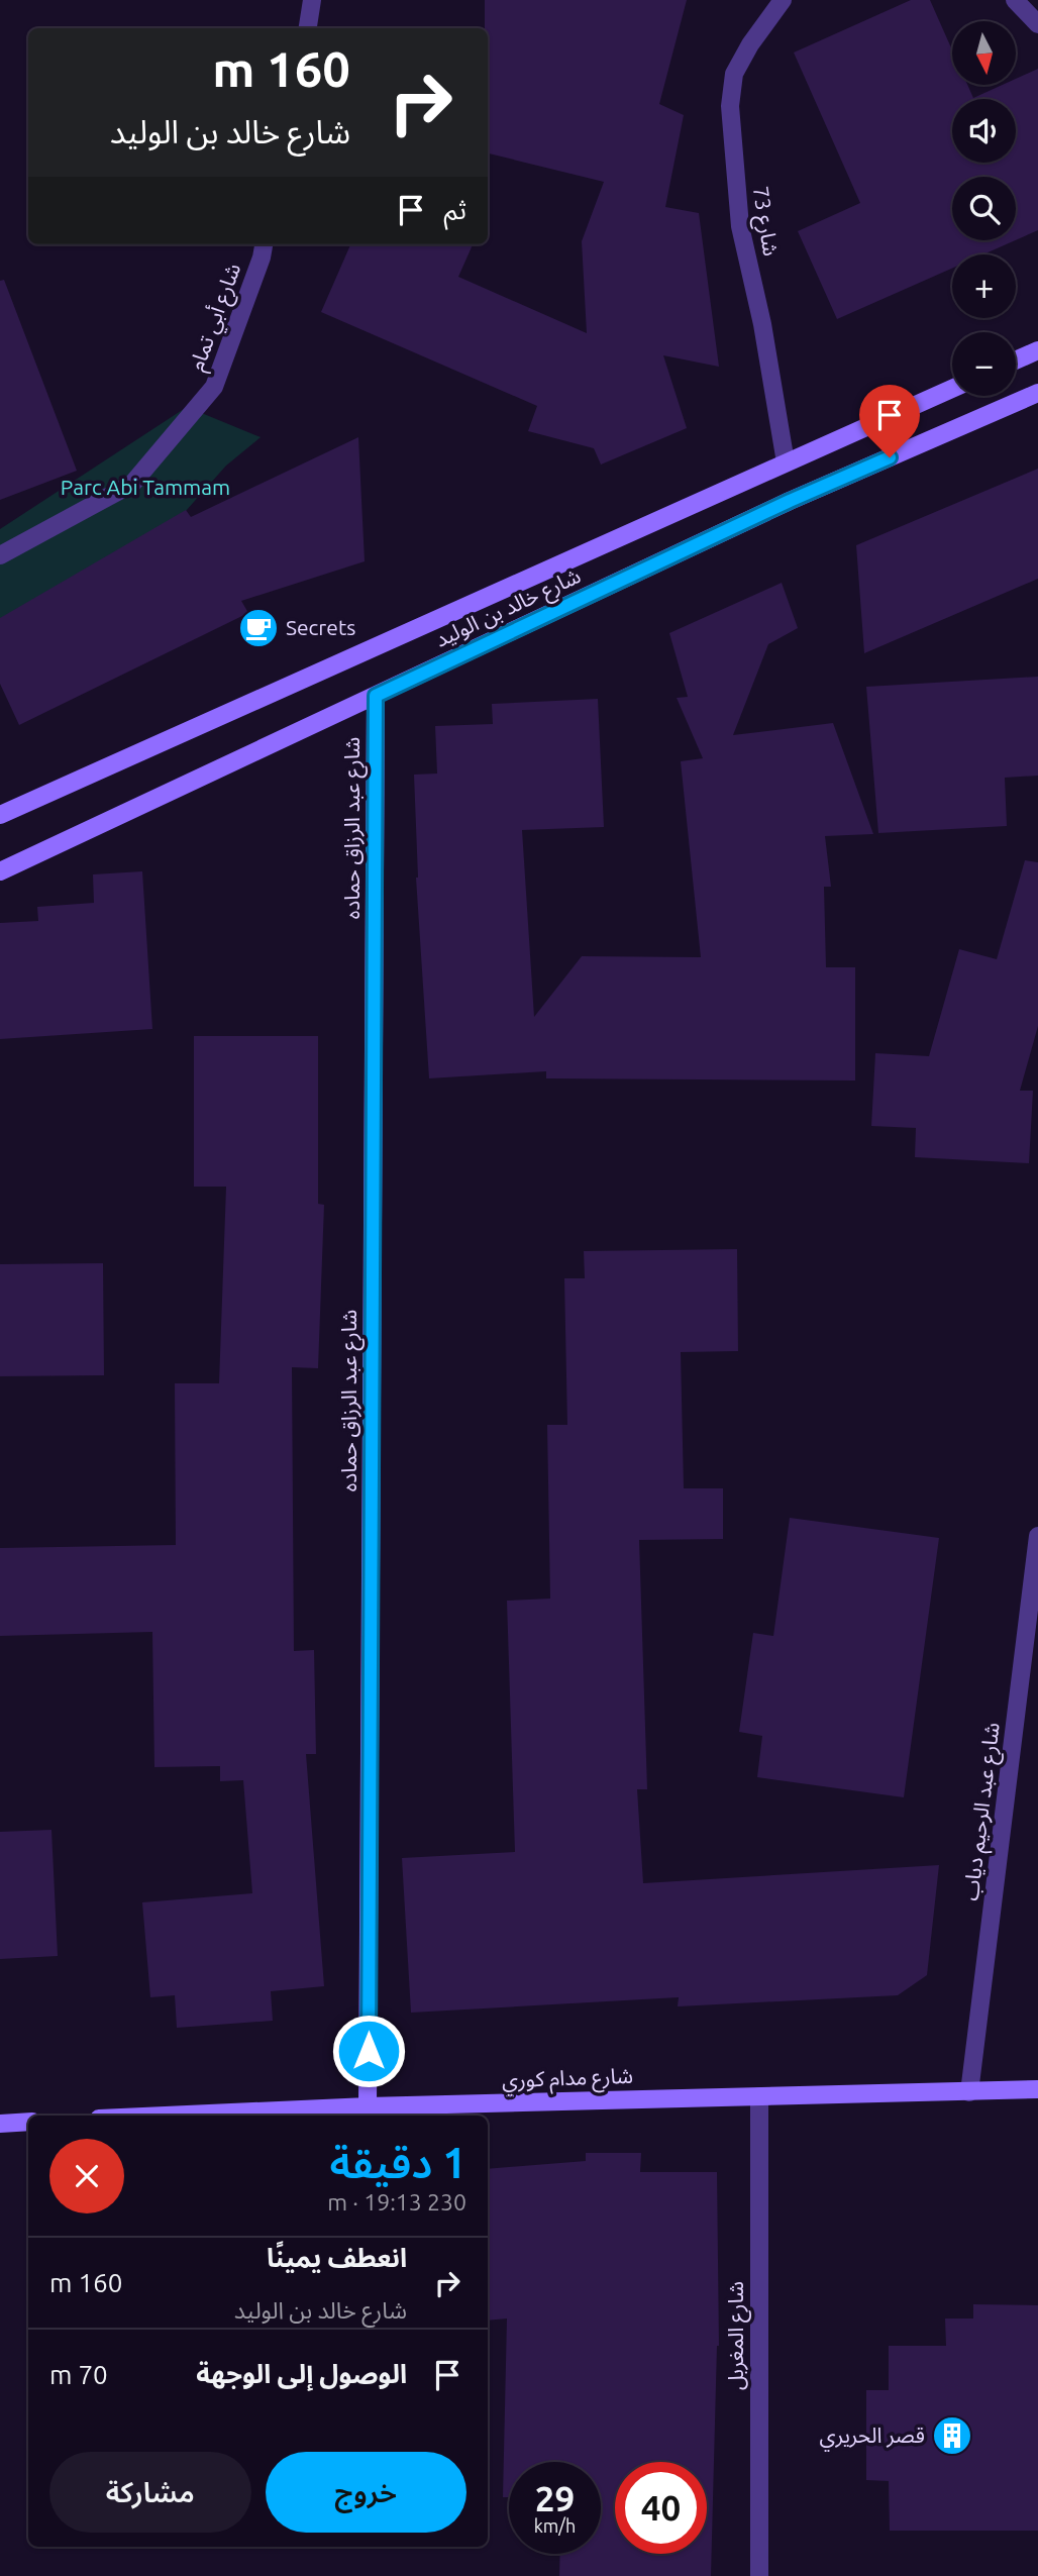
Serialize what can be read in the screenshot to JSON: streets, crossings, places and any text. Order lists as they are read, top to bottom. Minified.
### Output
{"streets":{"street":["شارع 73","شارع أبي تمام","شارع خالد بن الوليد","شارع عبد الرزاق حماده","شارع عبد الرحيم دياب","شارع مدام كوري","شارع المغربل"]},"crossings":[["شارع 73","شارع خالد بن الوليد"],["شارع خالد بن الوليد","شارع عبد الرزاق حماده"],["شارع عبد الرزاق حماده","شارع مدام كوري"],["شارع عبد الرحيم دياب","شارع مدام كوري"],["شارع مدام كوري","شارع المغربل"]],"parks":["Parc Abi Tammam"],"places":{"cafe":["Secrets"],"building":["قصر الحريري"]},"north":"bottom","page":{"map_buttons":["+","−"],"turn":["160 m","شارع خالد بن الوليد"],"then":"ثم","heading":["1 دقيقة","230 m · 19:13"],"list":[{"name":"انعطف يمينًا","note":"شارع خالد بن الوليد","value":"160 m"},{"name":"الوصول إلى الوجهة","value":"70 m"}],"buttons":["خروج","مشاركة"],"speed":"29 km/h","limit":"40"}}
